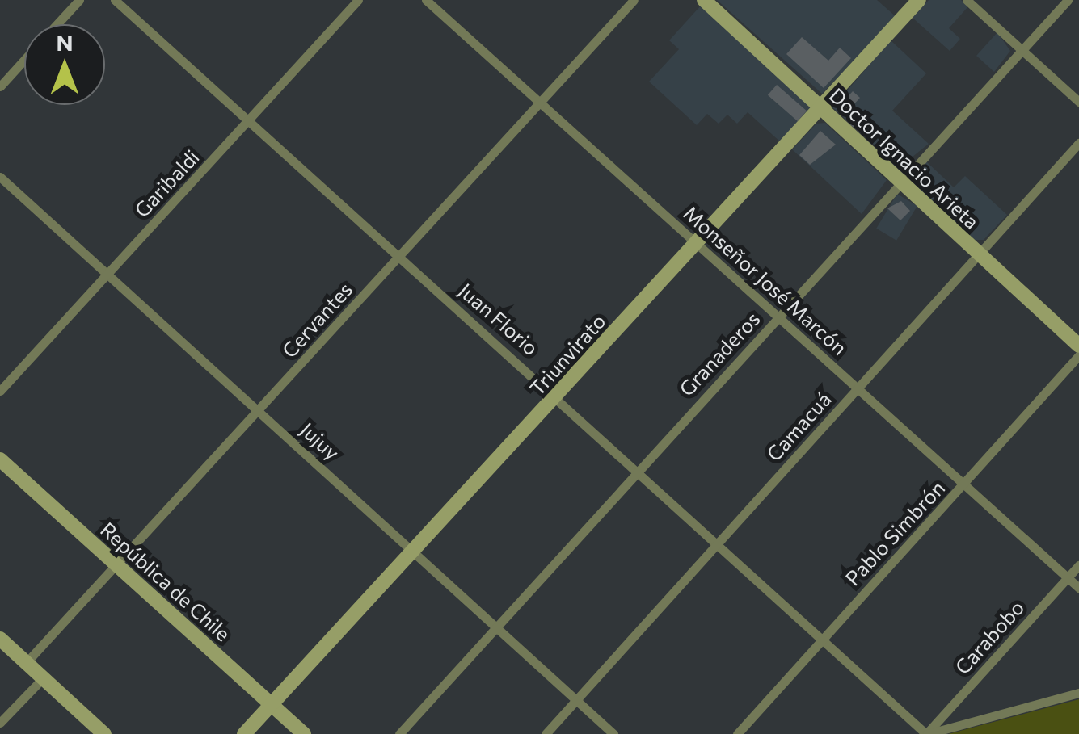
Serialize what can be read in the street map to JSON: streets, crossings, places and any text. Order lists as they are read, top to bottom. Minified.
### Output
{"streets":{"street":["Doctor Ignacio Arieta","Garibaldi","Monseñor José Marcón","Juan Florio","Cervantes","Granaderos","Triunvirato","Camacuá","Jujuy","Pablo Simbrón","República de Chile","Carabobo"]},"crossings":[["Doctor Ignacio Arieta","Granaderos"],["Doctor Ignacio Arieta","Triunvirato"],["Doctor Ignacio Arieta","Camacuá"],["Garibaldi","Juan Florio"],["Garibaldi","Jujuy"],["Monseñor José Marcón","Cervantes"],["Monseñor José Marcón","Granaderos"],["Monseñor José Marcón","Triunvirato"],["Monseñor José Marcón","Camacuá"],["Monseñor José Marcón","Pablo Simbrón"],["Monseñor José Marcón","Carabobo"],["Juan Florio","Cervantes"],["Juan Florio","Granaderos"],["Juan Florio","Triunvirato"],["Juan Florio","Camacuá"],["Juan Florio","Pablo Simbrón"],["Juan Florio","Carabobo"],["Cervantes","Jujuy"],["Cervantes","República de Chile"],["Granaderos","Jujuy"],["Triunvirato","Jujuy"],["Triunvirato","República de Chile"],["Camacuá","Jujuy"]],"north":"top"}
